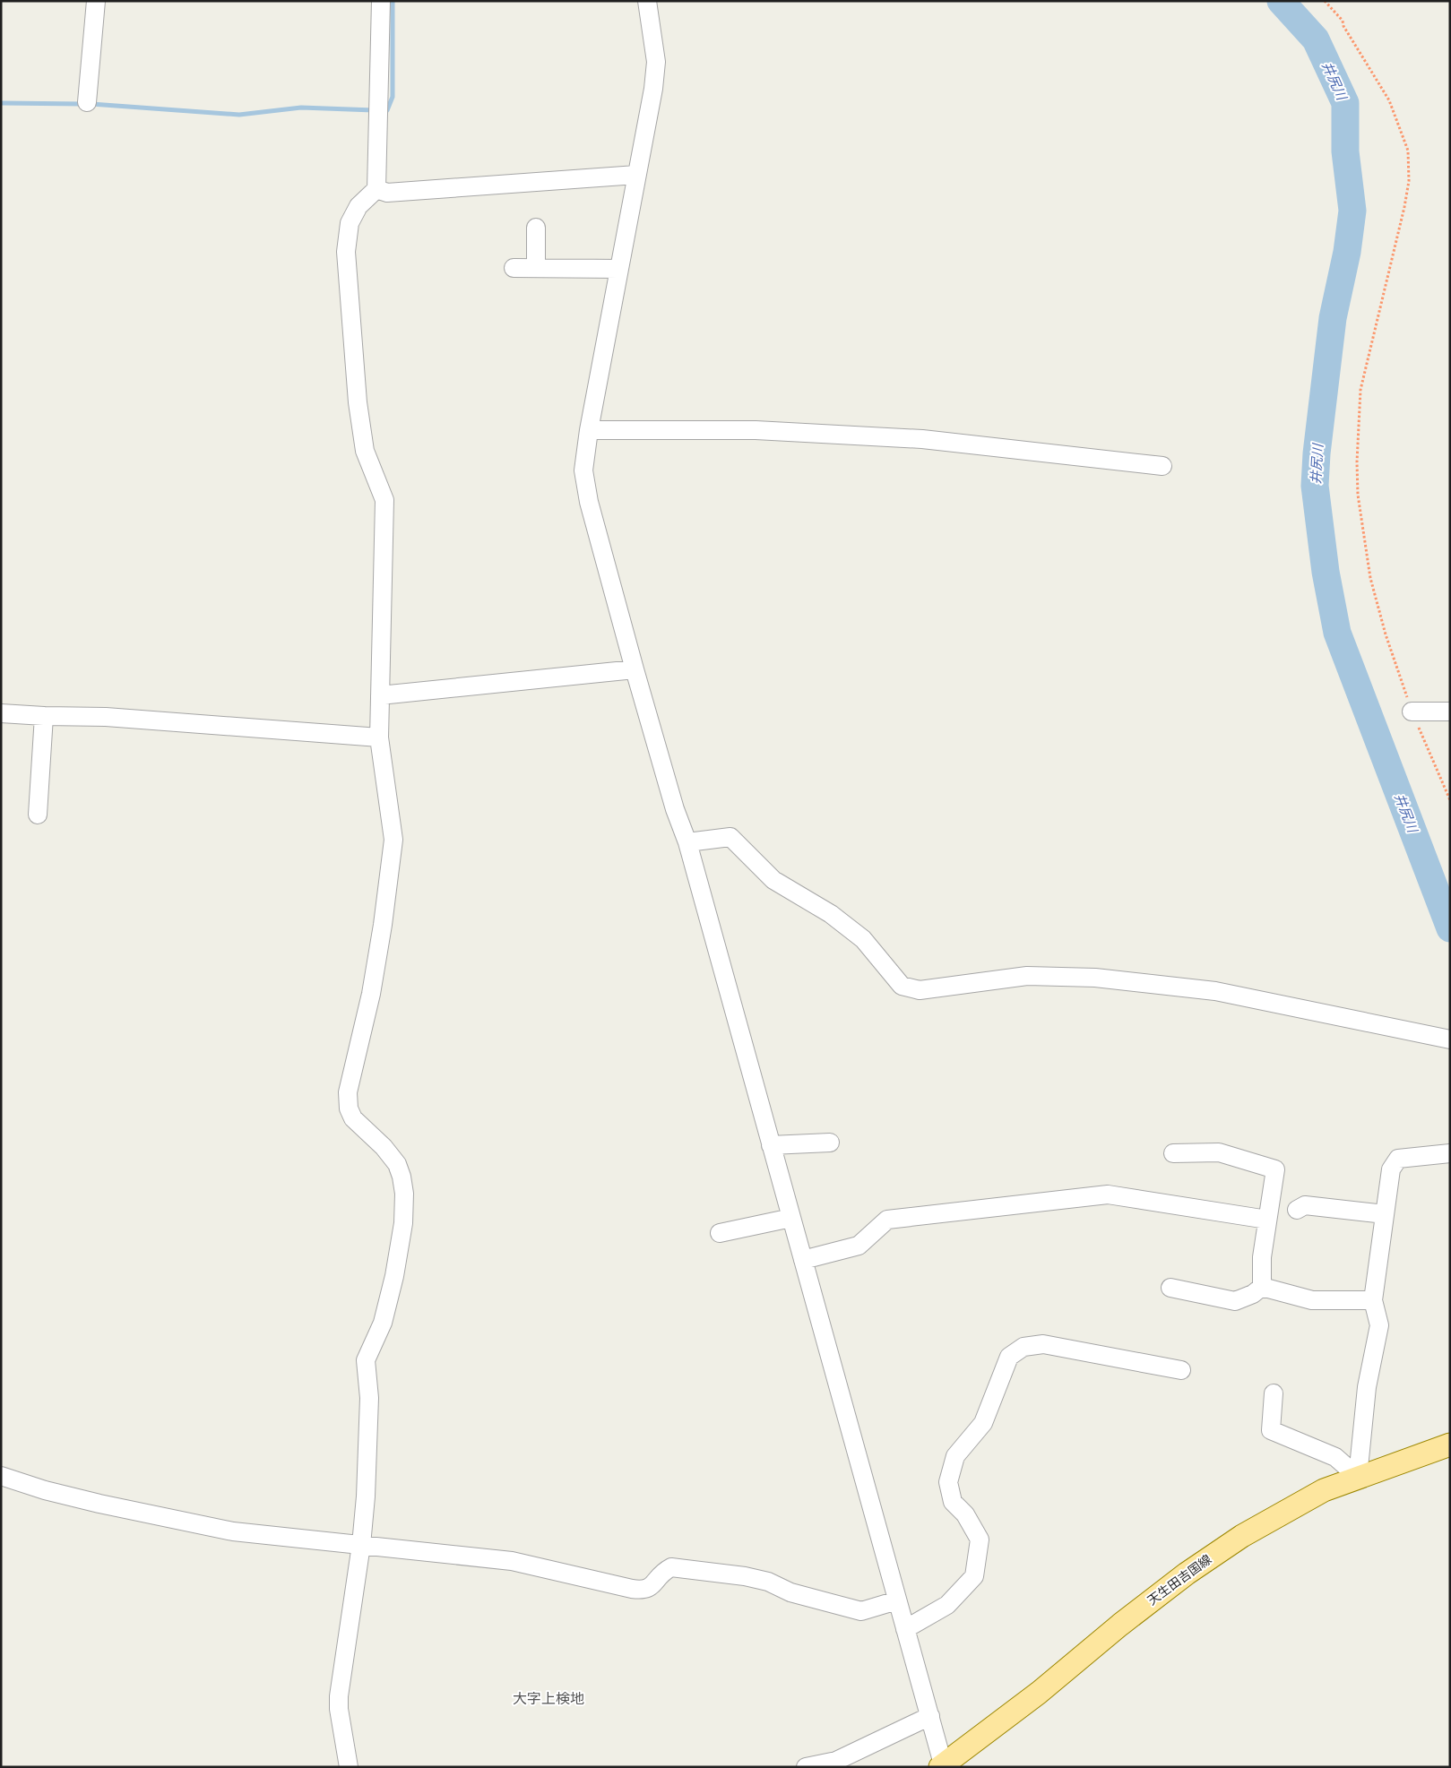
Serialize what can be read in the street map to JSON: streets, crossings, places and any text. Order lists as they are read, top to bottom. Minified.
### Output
{"streets":{"main road":["天生田吉国線"]},"districts":["大字上検地"],"water":["井尻川"]}
